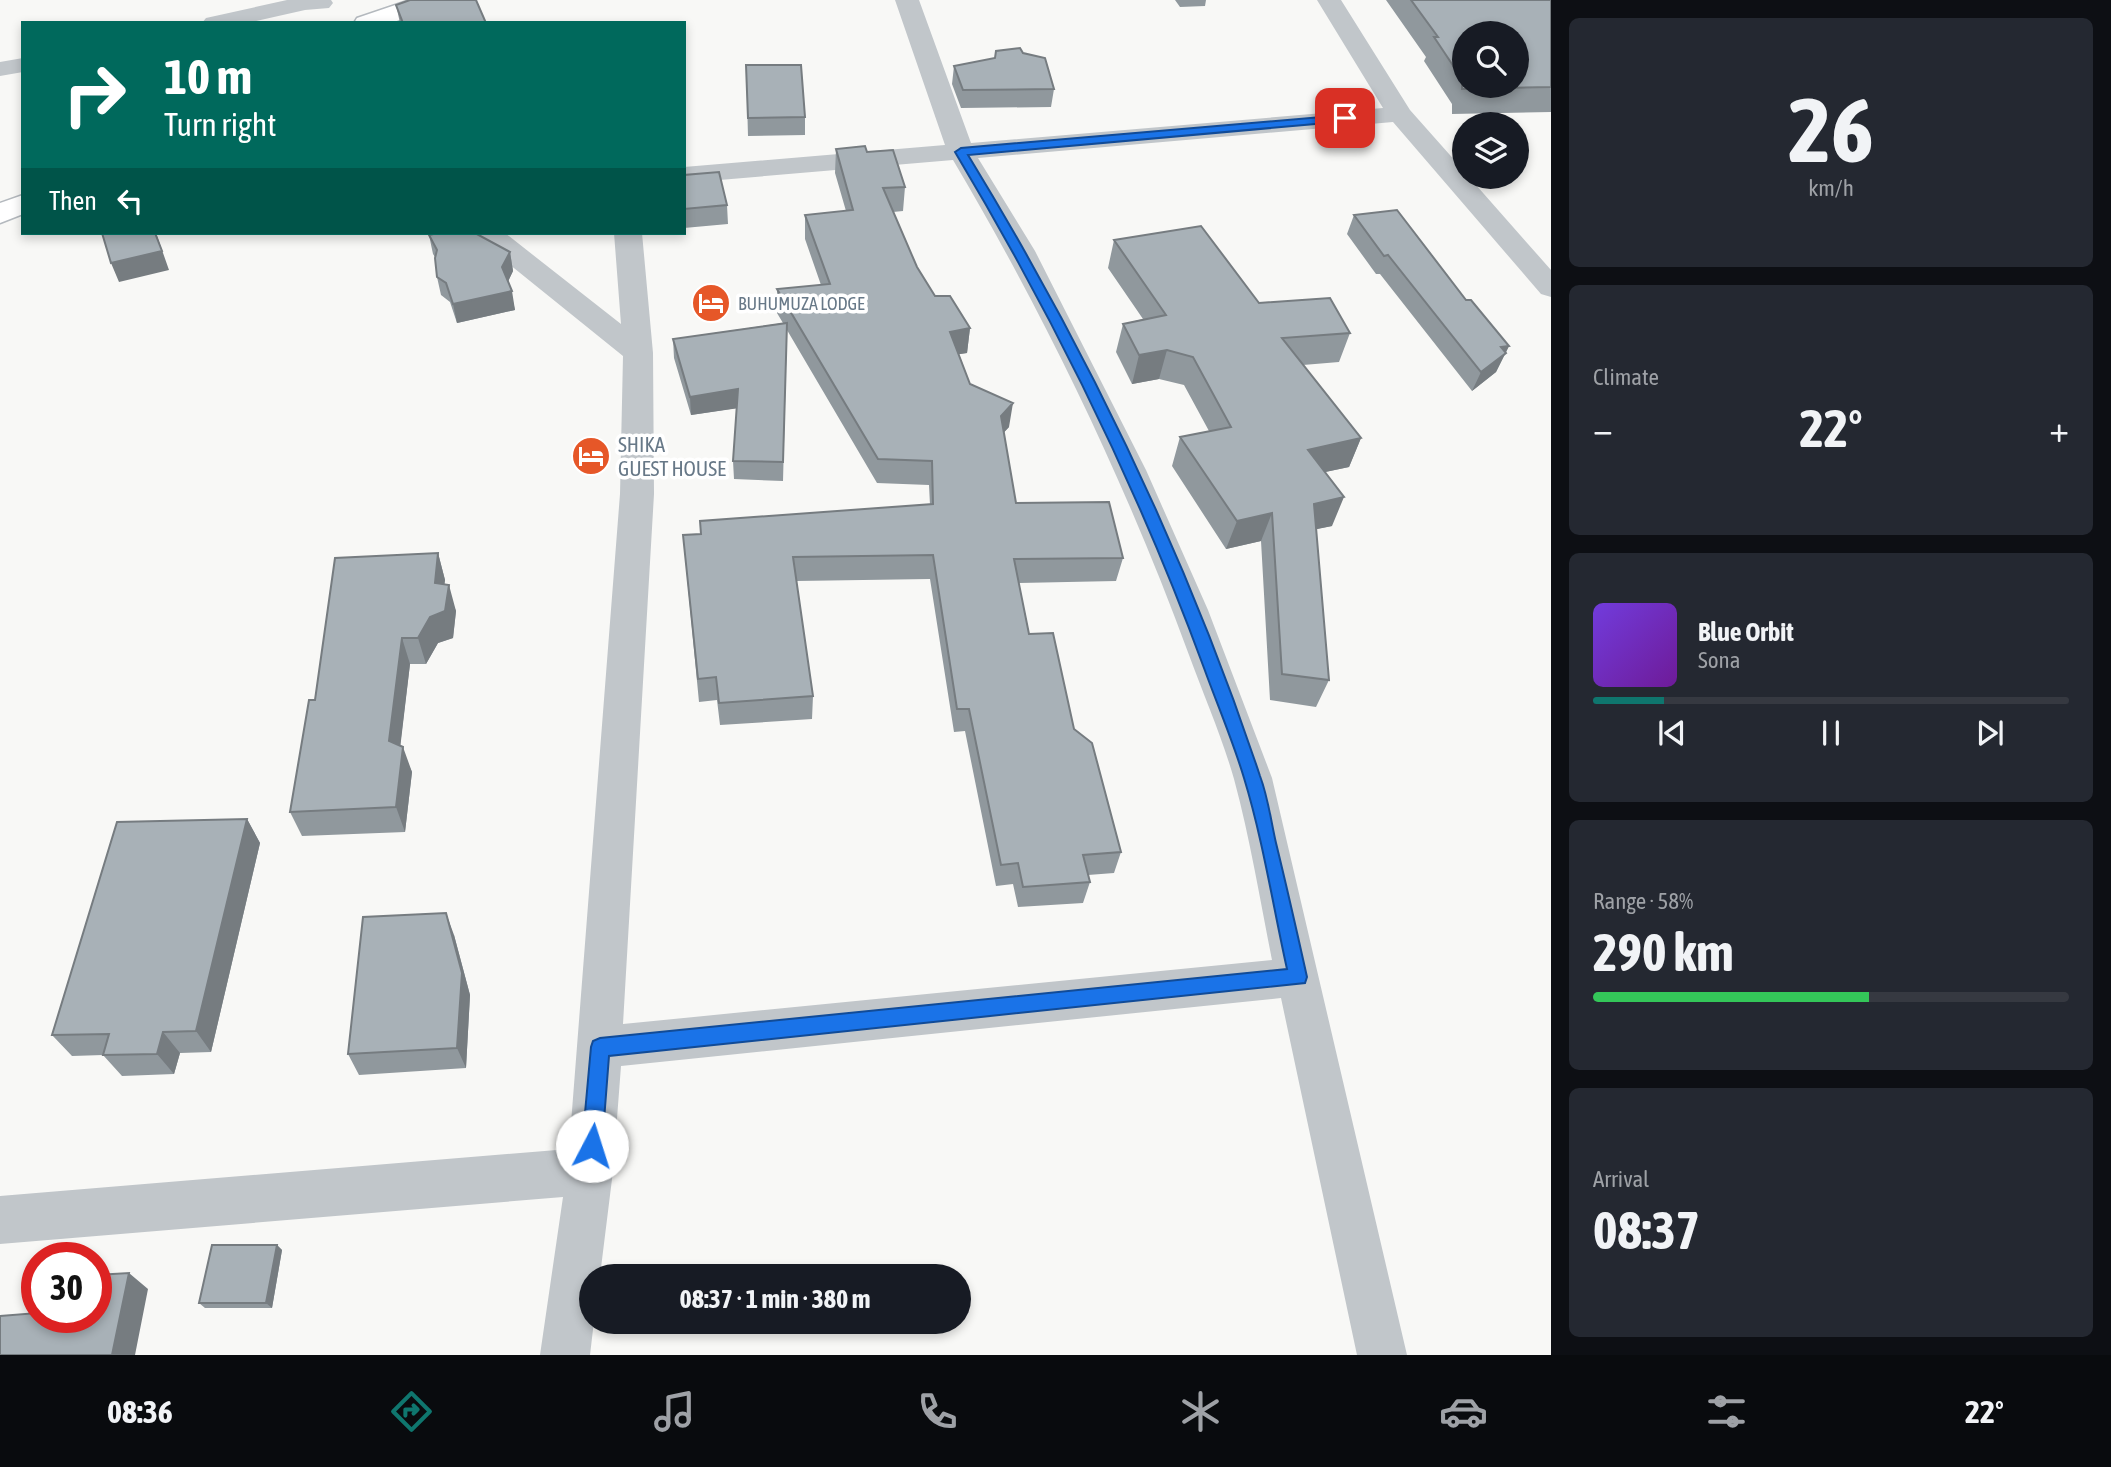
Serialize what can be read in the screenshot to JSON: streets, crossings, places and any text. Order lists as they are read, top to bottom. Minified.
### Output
{"places":{"hotel":["BUHUMUZA LODGE","SHIKA GUEST HOUSE"]},"page":{"tile":[["26","km/h"],"Climate",["Range · 58%","290 km"],["Arrival","08:37"]],"turn":["10 m","Turn right"],"then":"Then","heat":["−","22°","+"],"song":["Blue Orbit","Sona"],"limit":"30","trip":"08:37 · 1 min · 380 m","tabs":["08:36","22°"]}}
